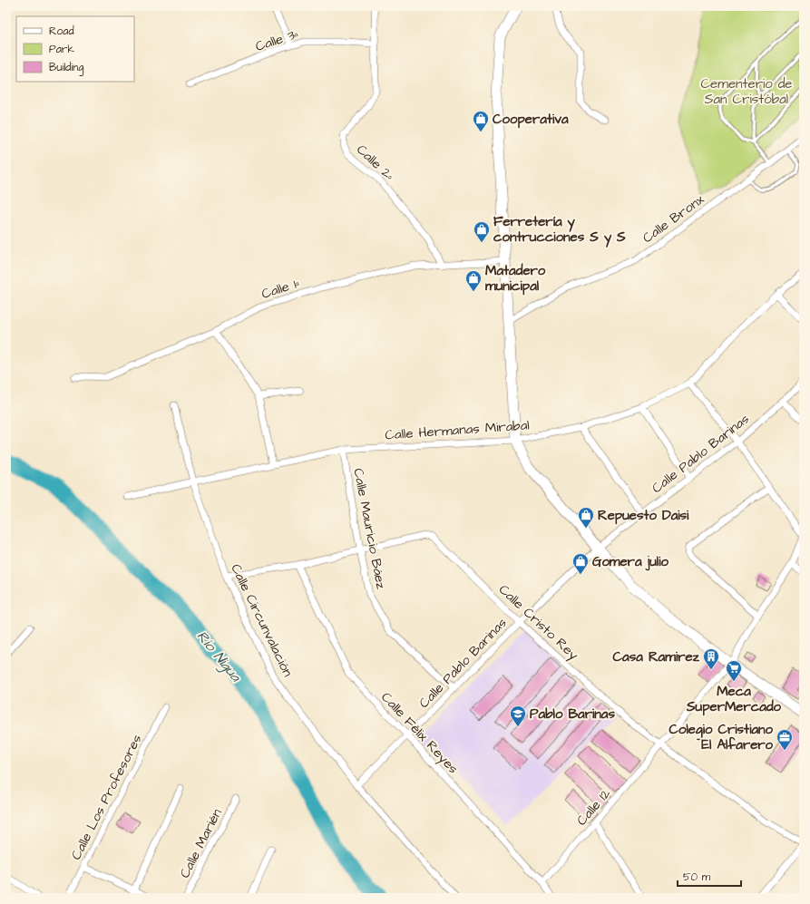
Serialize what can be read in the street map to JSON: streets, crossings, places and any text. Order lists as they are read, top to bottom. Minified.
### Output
{"streets":{"street":["Calle 3ª","Calle 2ª","Calle Bronx","Calle 1ª","Calle Hermanas Mirabal","Calle Pablo Barinas","Calle Mauricio Báez","Calle Circunvalación","Calle Cristo Rey","Calle Félix Reyes","Calle Los Profesores","Calle 12","Calle Marién"]},"crossings":[["Calle 3ª","Calle 2ª"],["Calle 2ª","Calle 1ª"],["Calle Hermanas Mirabal","Calle Mauricio Báez"],["Calle Hermanas Mirabal","Calle Circunvalación"],["Calle Pablo Barinas","Calle Mauricio Báez"],["Calle Pablo Barinas","Calle Circunvalación"],["Calle Pablo Barinas","Calle Cristo Rey"],["Calle Pablo Barinas","Calle Félix Reyes"],["Calle Mauricio Báez","Calle Cristo Rey"],["Calle Circunvalación","Calle Cristo Rey"],["Calle Cristo Rey","Calle Félix Reyes"],["Calle Cristo Rey","Calle 12"],["Calle Félix Reyes","Calle 12"]],"water":["Río Nigua"],"parks":["Cementerio de San Cristóbal"],"places":{"shop":["Cooperativa","Ferretería y contrucciones S y S","Matadero municipal","Repuesto Daisi","Gomera julio"],"building":["Casa Ramirez"],"supermarket":["Meca SuperMercado"],"school or university":["Pablo Barinas"],"office":["Colegio Cristiano El Alfarero"]},"legend":["Road","Park","Building"],"scale_bar":"50 m"}
